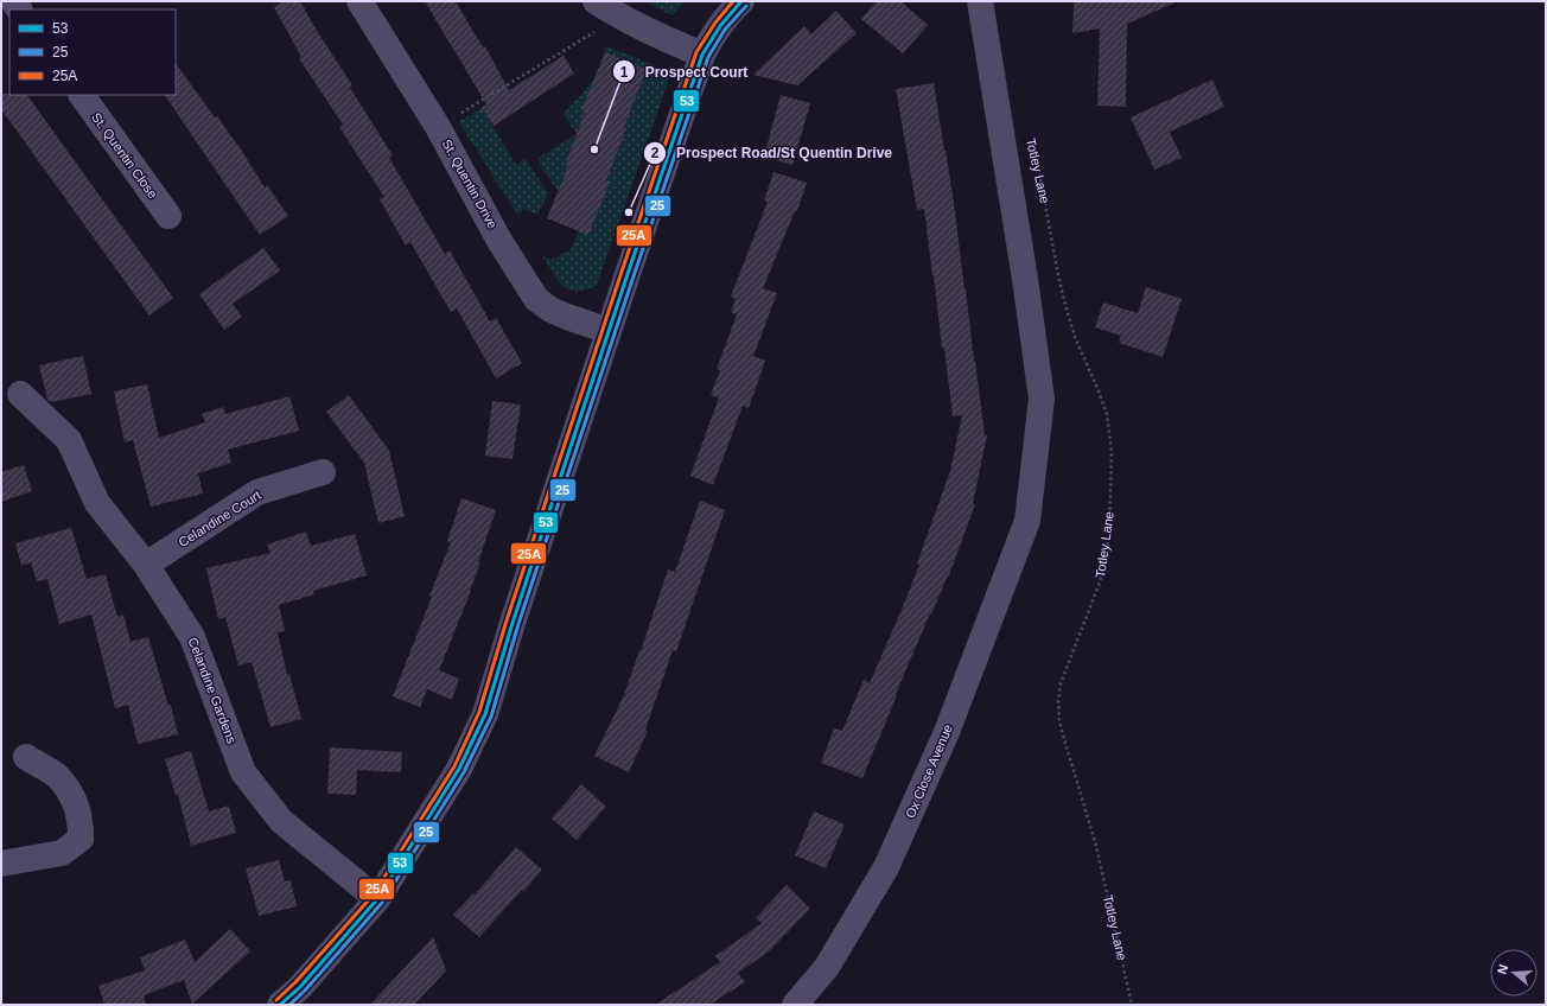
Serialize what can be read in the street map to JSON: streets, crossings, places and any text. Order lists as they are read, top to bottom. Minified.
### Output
{"streets":{"street":["St. Quentin Close","St. Quentin Drive","Celandine Court","Celandine Gardens","Ox Close Avenue"],"path":["Totley Lane"]},"crossings":[["Celandine Court","Celandine Gardens"]],"places":["Prospect Court","Prospect Road/St Quentin Drive"],"lines":["transit line 53","transit line 25A","transit line 25"],"legend":["53","25","25A"],"north":"left"}
